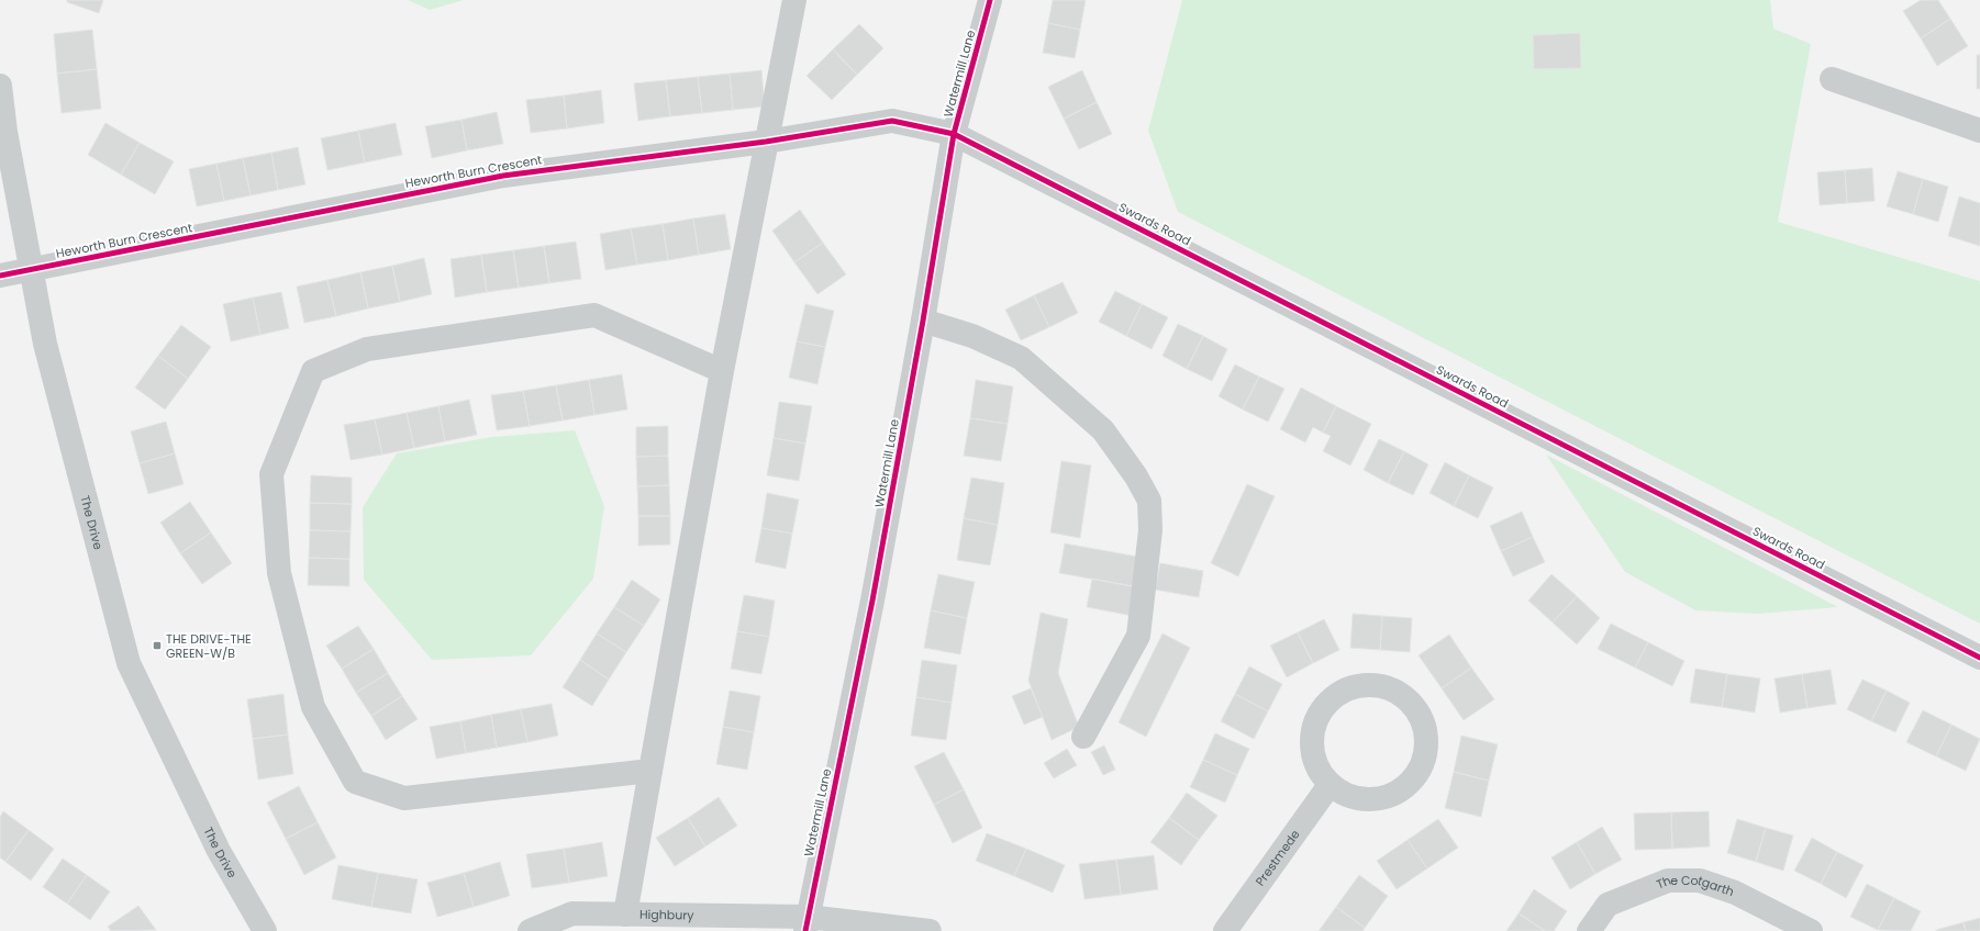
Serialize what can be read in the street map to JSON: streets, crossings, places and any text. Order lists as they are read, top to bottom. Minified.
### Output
{"streets":{"street":["Watermill Lane","Heworth Burn Crescent","Swards Road","The Drive","Prestmede","The Cotgarth","Highbury"]},"crossings":[["Watermill Lane","Heworth Burn Crescent"],["Watermill Lane","Swards Road"],["Watermill Lane","Highbury"],["Heworth Burn Crescent","Swards Road"],["Heworth Burn Crescent","The Drive"]],"places":{"transit":["THE DRIVE-THE GREEN-W/B"]}}
